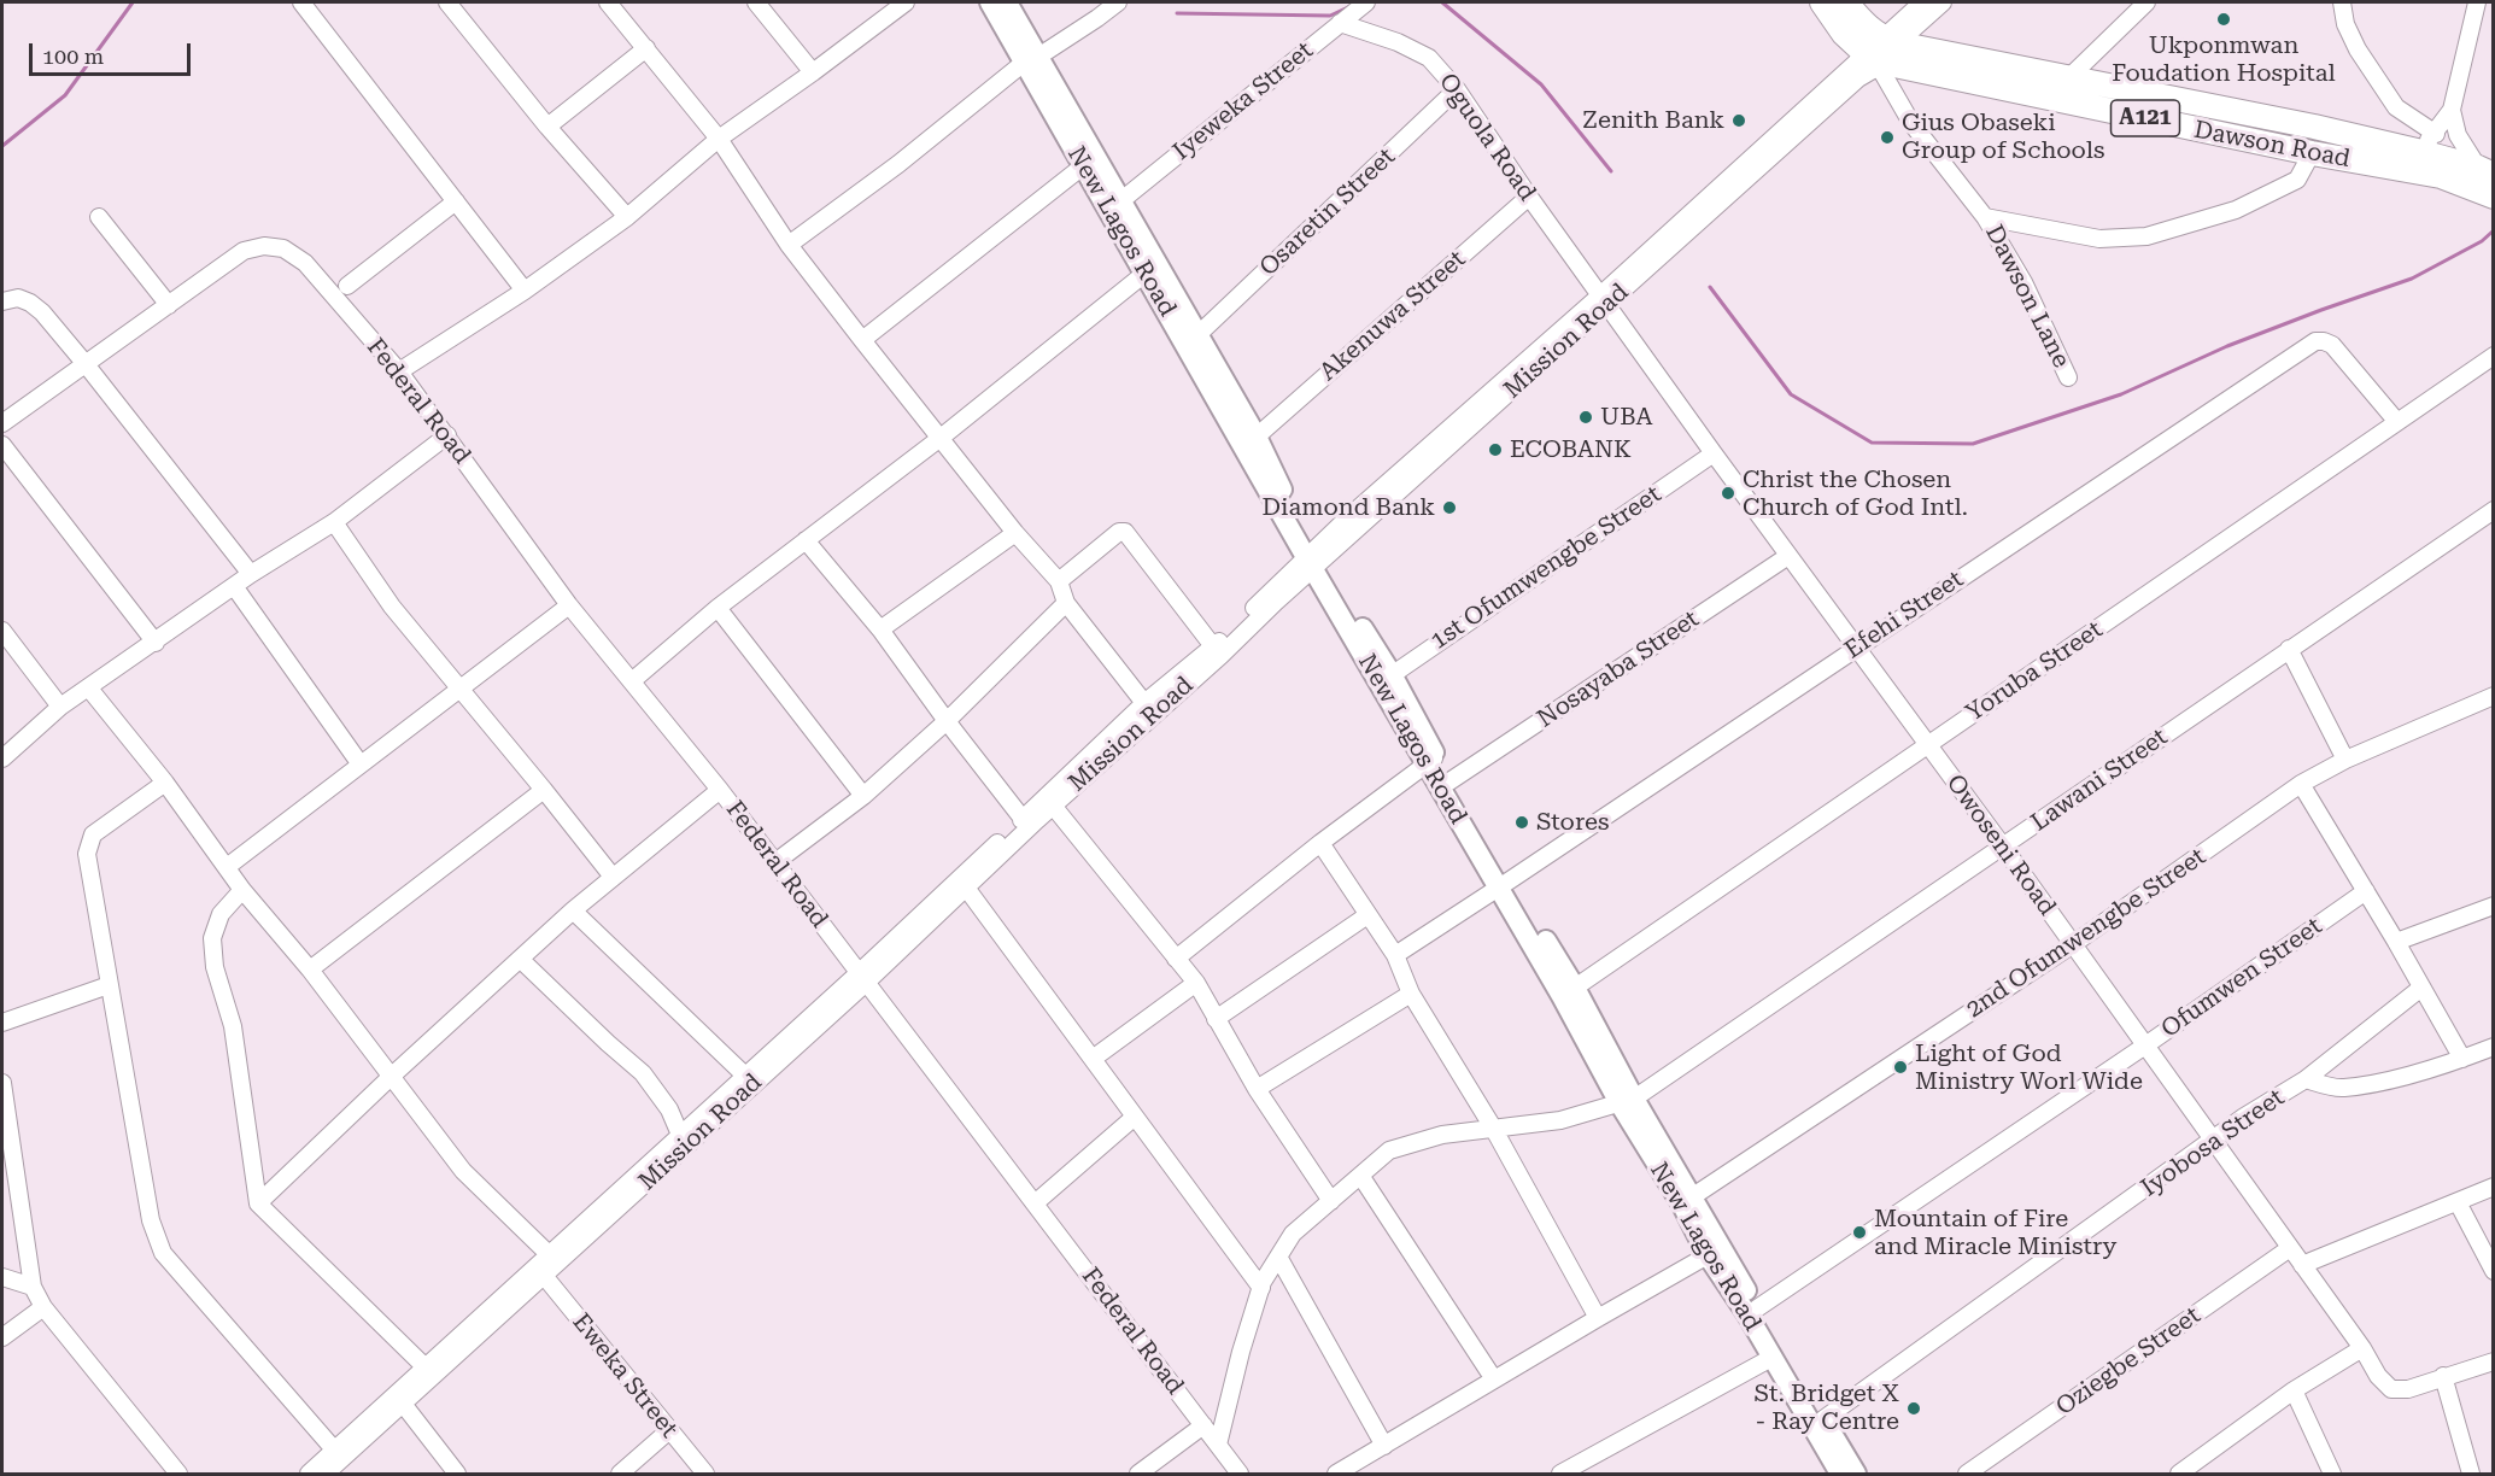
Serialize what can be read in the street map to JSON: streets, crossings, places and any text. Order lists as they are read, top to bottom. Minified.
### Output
{"streets":{"highway":["A121","Dawson Road"],"main road":["New Lagos Road"],"street":["Iyeweka Street","Oguola Road","Osaretin Street","Dawson Lane","Akenuwa Street","Mission Road","Federal Road","1st Ofumwengbe Street","Efehi Street","Nosayaba Street","Yoruba Street","Lawani Street","Owoseni Road","2nd Ofumwengbe Street","Ofumwen Street","Iyobosa Street","Oziegbe Street","Eweka Street"]},"crossings":[["Iyeweka Street","Oguola Road"],["Iyeweka Street","New Lagos Road"],["Oguola Road","Osaretin Street"],["Oguola Road","Akenuwa Street"],["Oguola Road","Mission Road"],["Oguola Road","Owoseni Road"],["Dawson Road","Dawson Lane"],["Dawson Road","Mission Road"],["Osaretin Street","New Lagos Road"],["New Lagos Road","Akenuwa Street"],["New Lagos Road","Mission Road"],["New Lagos Road","1st Ofumwengbe Street"],["New Lagos Road","Efehi Street"],["New Lagos Road","Nosayaba Street"],["New Lagos Road","Yoruba Street"],["New Lagos Road","Lawani Street"],["New Lagos Road","2nd Ofumwengbe Street"],["New Lagos Road","Ofumwen Street"],["New Lagos Road","Iyobosa Street"],["Dawson Lane","Mission Road"],["Mission Road","Federal Road"],["Mission Road","Owoseni Road"],["Mission Road","Eweka Street"],["Federal Road","Lawani Street"],["1st Ofumwengbe Street","Owoseni Road"],["Efehi Street","Yoruba Street"],["Efehi Street","Owoseni Road"],["Nosayaba Street","Owoseni Road"],["Yoruba Street","Owoseni Road"],["Lawani Street","Owoseni Road"],["Owoseni Road","2nd Ofumwengbe Street"],["Owoseni Road","Ofumwen Street"],["Owoseni Road","Iyobosa Street"],["Owoseni Road","Oziegbe Street"]],"places":["Ukponmwan Foudation Hospital","Zenith Bank","Gius Obaseki Group of Schools","UBA","ECOBANK","Christ the Chosen Church of God Intl.","Diamond Bank","Stores","Light of God Ministry Worl Wide","Mountain of Fire and Miracle Ministry","St. Bridget X - Ray Centre"],"scale_bar":"100 m"}
